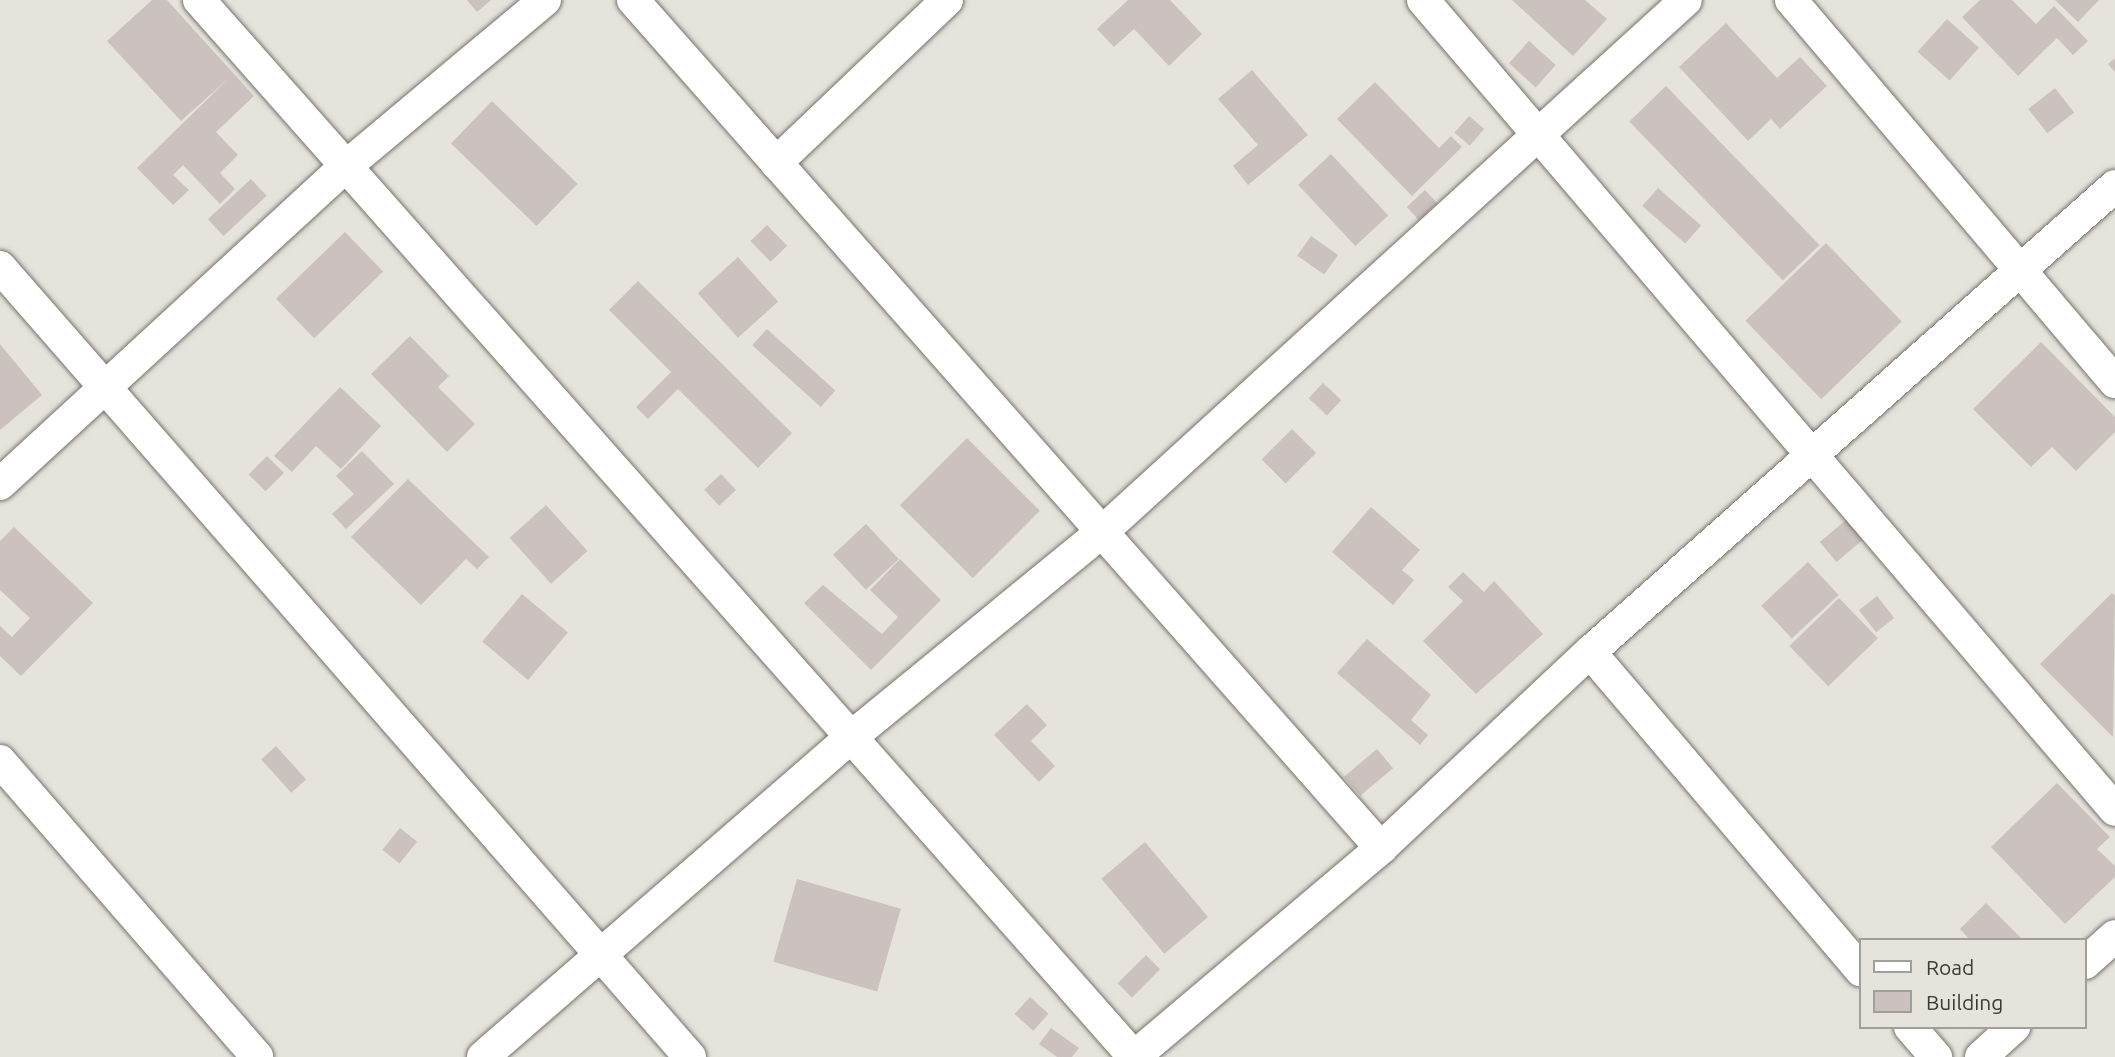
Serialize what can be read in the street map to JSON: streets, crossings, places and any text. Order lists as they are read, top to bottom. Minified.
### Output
{"legend":["Road","Building"]}
